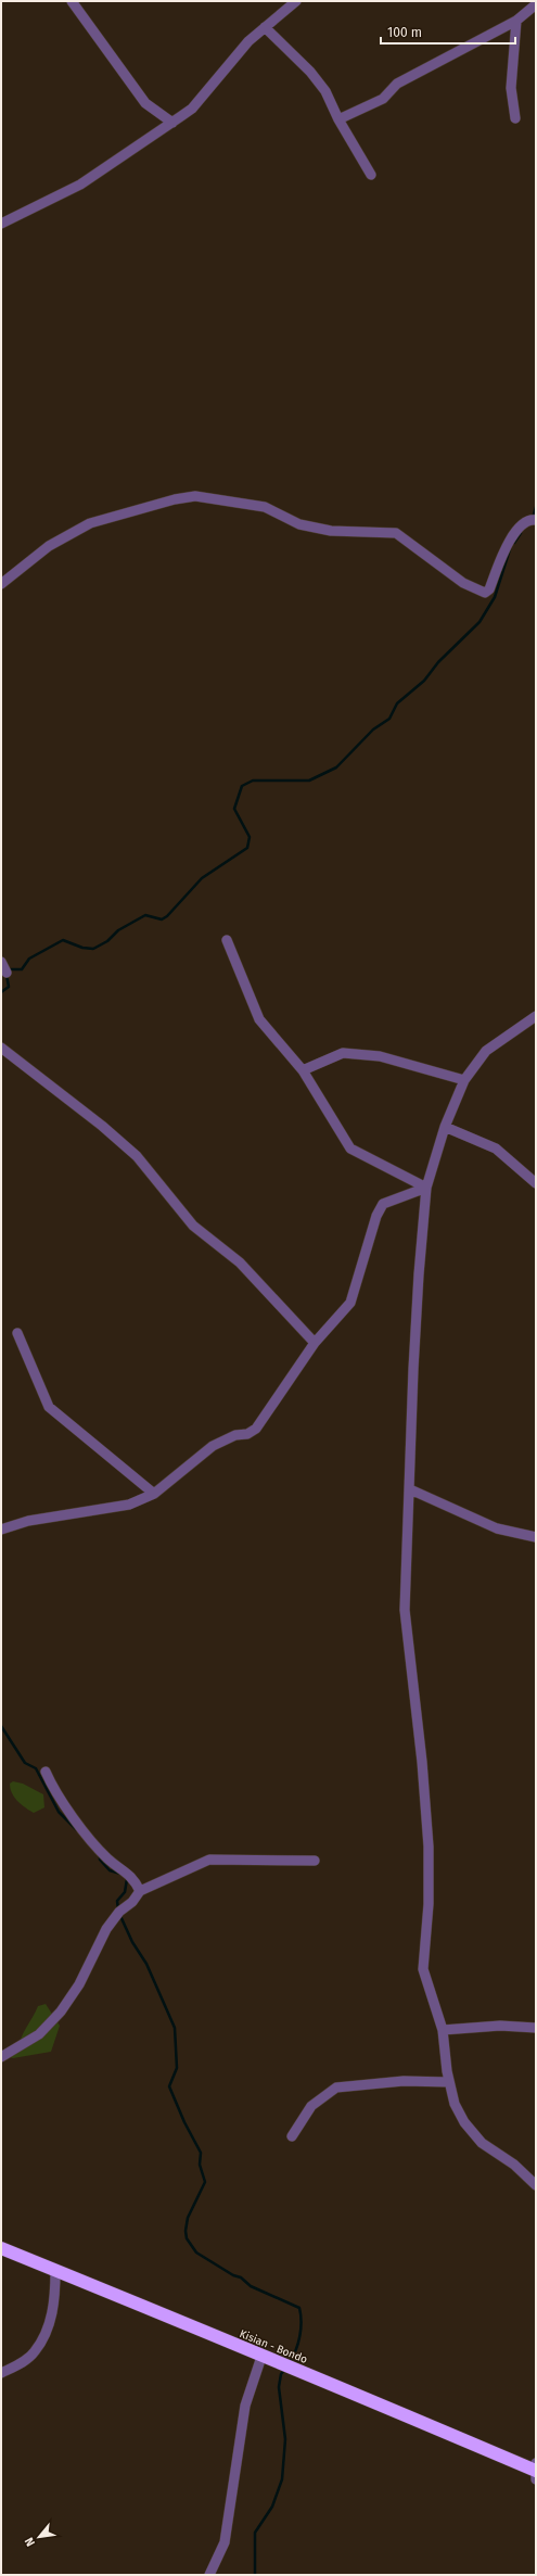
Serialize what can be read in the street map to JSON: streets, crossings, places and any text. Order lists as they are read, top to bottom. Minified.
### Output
{"streets":{"highway":["Kisian - Bondo"]},"scale_bar":"100 m","north":"bottom left"}
